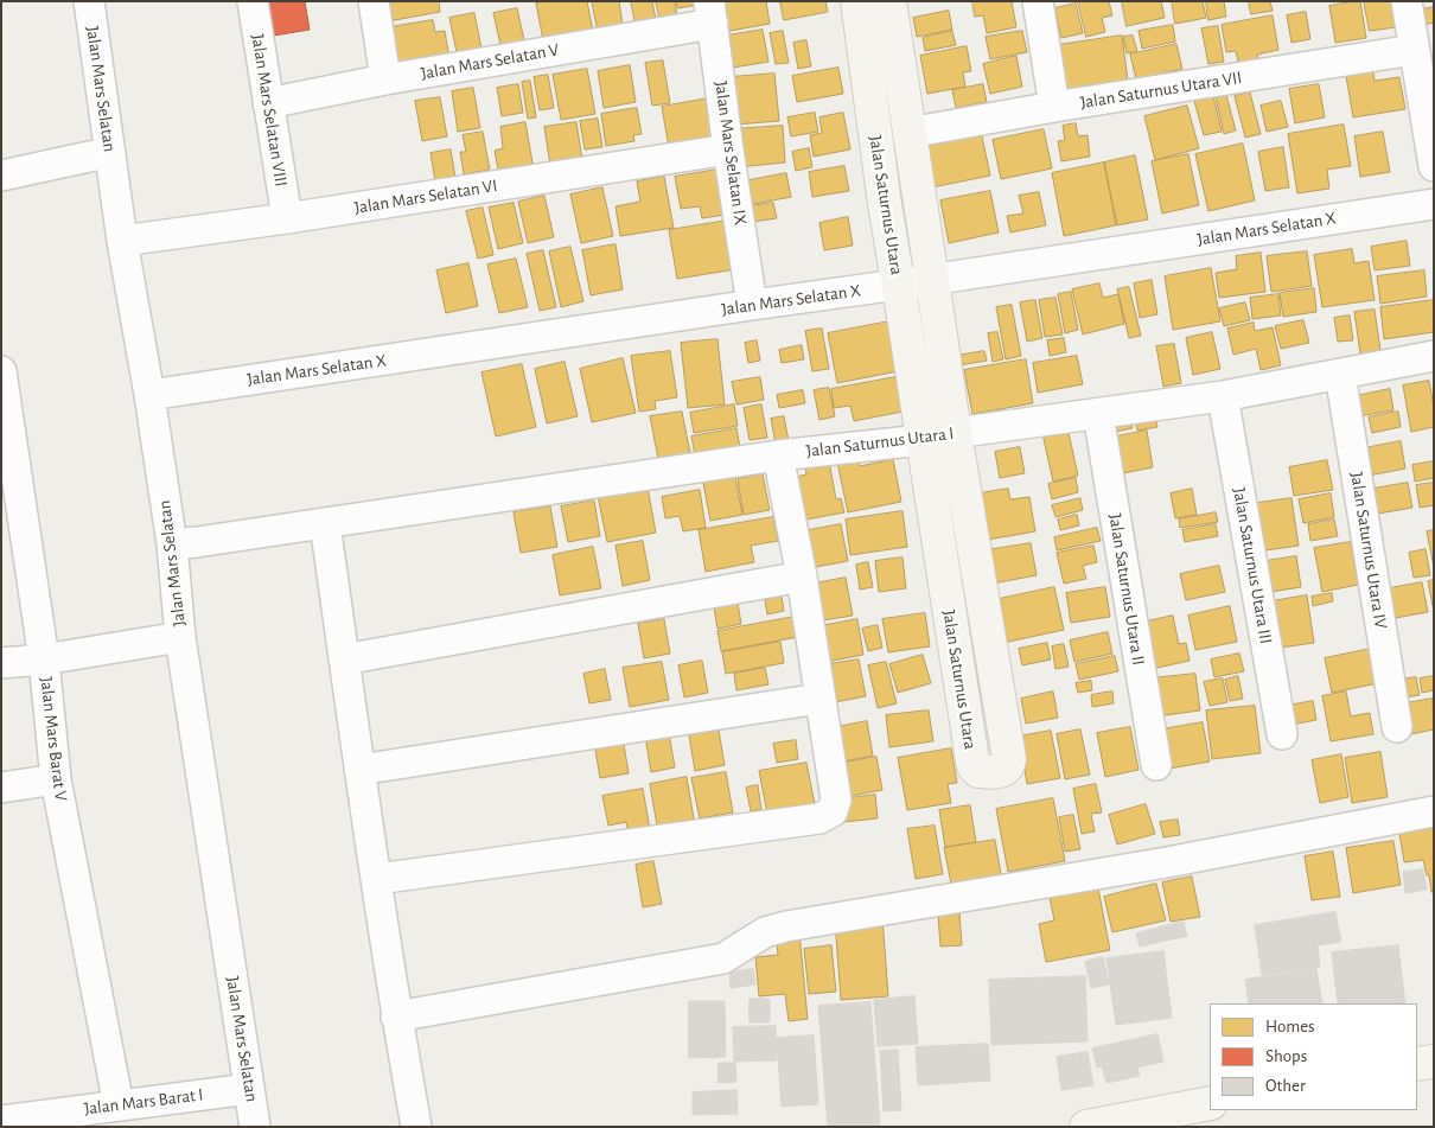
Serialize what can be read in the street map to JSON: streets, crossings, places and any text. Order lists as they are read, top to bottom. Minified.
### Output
{"streets":{"street":["Jalan Mars Selatan V","Jalan Mars Selatan","Jalan Saturnus Utara VII","Jalan Mars Selatan VIII","Jalan Mars Selatan IX","Jalan Mars Selatan VI","Jalan Saturnus Utara","Jalan Mars Selatan X","Jalan Saturnus Utara I","Jalan Saturnus Utara IV","Jalan Saturnus Utara III","Jalan Saturnus Utara II","Jalan Mars Barat V","Jalan Mars Barat I"]},"crossings":[["Jalan Mars Selatan V","Jalan Mars Selatan VIII"],["Jalan Mars Selatan V","Jalan Mars Selatan IX"],["Jalan Mars Selatan","Jalan Mars Selatan VI"],["Jalan Mars Selatan","Jalan Mars Selatan X"],["Jalan Mars Selatan","Jalan Saturnus Utara I"],["Jalan Mars Selatan","Jalan Mars Barat I"],["Jalan Saturnus Utara VII","Jalan Saturnus Utara"],["Jalan Mars Selatan VIII","Jalan Mars Selatan VI"],["Jalan Mars Selatan IX","Jalan Mars Selatan VI"],["Jalan Mars Selatan IX","Jalan Mars Selatan X"],["Jalan Saturnus Utara","Jalan Mars Selatan X"],["Jalan Saturnus Utara","Jalan Saturnus Utara I"],["Jalan Saturnus Utara I","Jalan Saturnus Utara IV"],["Jalan Saturnus Utara I","Jalan Saturnus Utara III"],["Jalan Saturnus Utara I","Jalan Saturnus Utara II"],["Jalan Mars Barat V","Jalan Mars Barat I"]],"legend":["Homes","Shops","Other"]}
